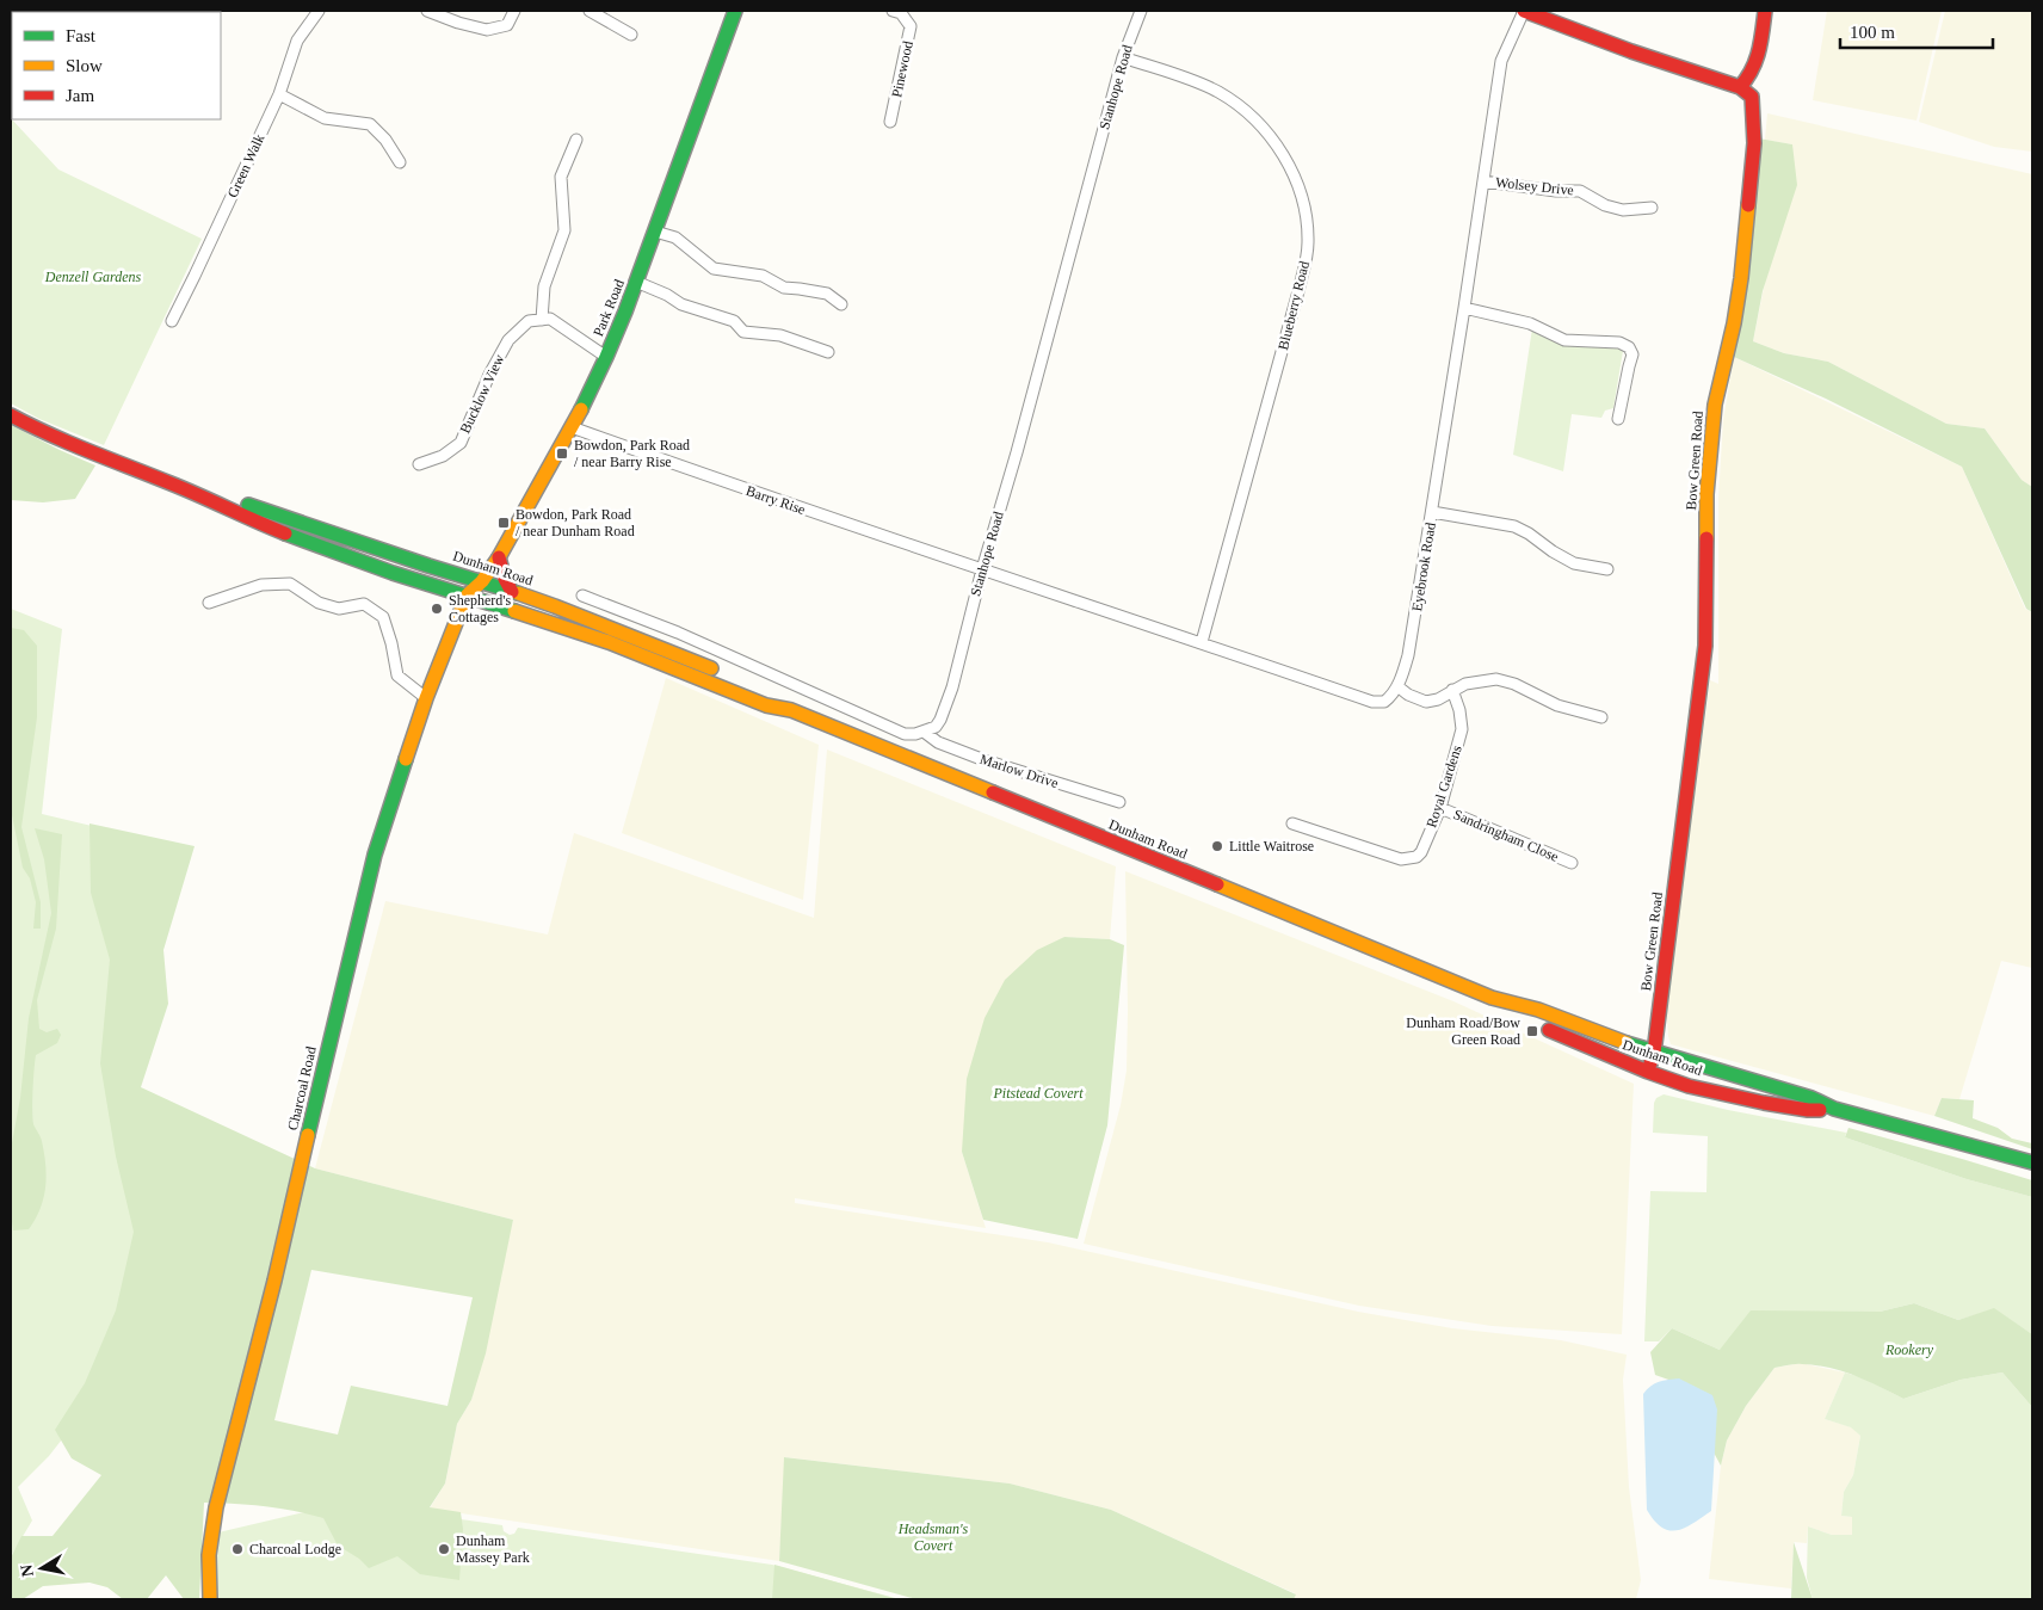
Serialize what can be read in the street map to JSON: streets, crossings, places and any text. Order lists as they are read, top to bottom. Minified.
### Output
{"streets":{"main road":["Park Road","Bow Green Road","Dunham Road","Charcoal Road"],"street":["Pinewood","Stanhope Road","Green Walk","Wolsey Drive","Blueberry Road","Bucklow View","Barry Rise","Eyebrook Road","Marlow Drive","Royal Gardens","Sandringham Close"]},"crossings":[["Stanhope Road","Blueberry Road"],["Stanhope Road","Barry Rise"],["Stanhope Road","Marlow Drive"],["Wolsey Drive","Eyebrook Road"],["Park Road","Barry Rise"],["Park Road","Dunham Road"],["Park Road","Charcoal Road"],["Bow Green Road","Dunham Road"],["Dunham Road","Charcoal Road"],["Royal Gardens","Sandringham Close"]],"parks":["Denzell Gardens","Pitstead Covert","Rookery","Headsman's Covert"],"places":{"transit":["Bowdon, Park Road / near Barry Rise","Bowdon, Park Road / near Dunham Road","Dunham Road/Bow Green Road"],"other":["Shepherd's Cottages","Little Waitrose","Charcoal Lodge","Dunham Massey Park"]},"legend":["Fast","Slow","Jam"],"scale_bar":"100 m","north":"left"}
